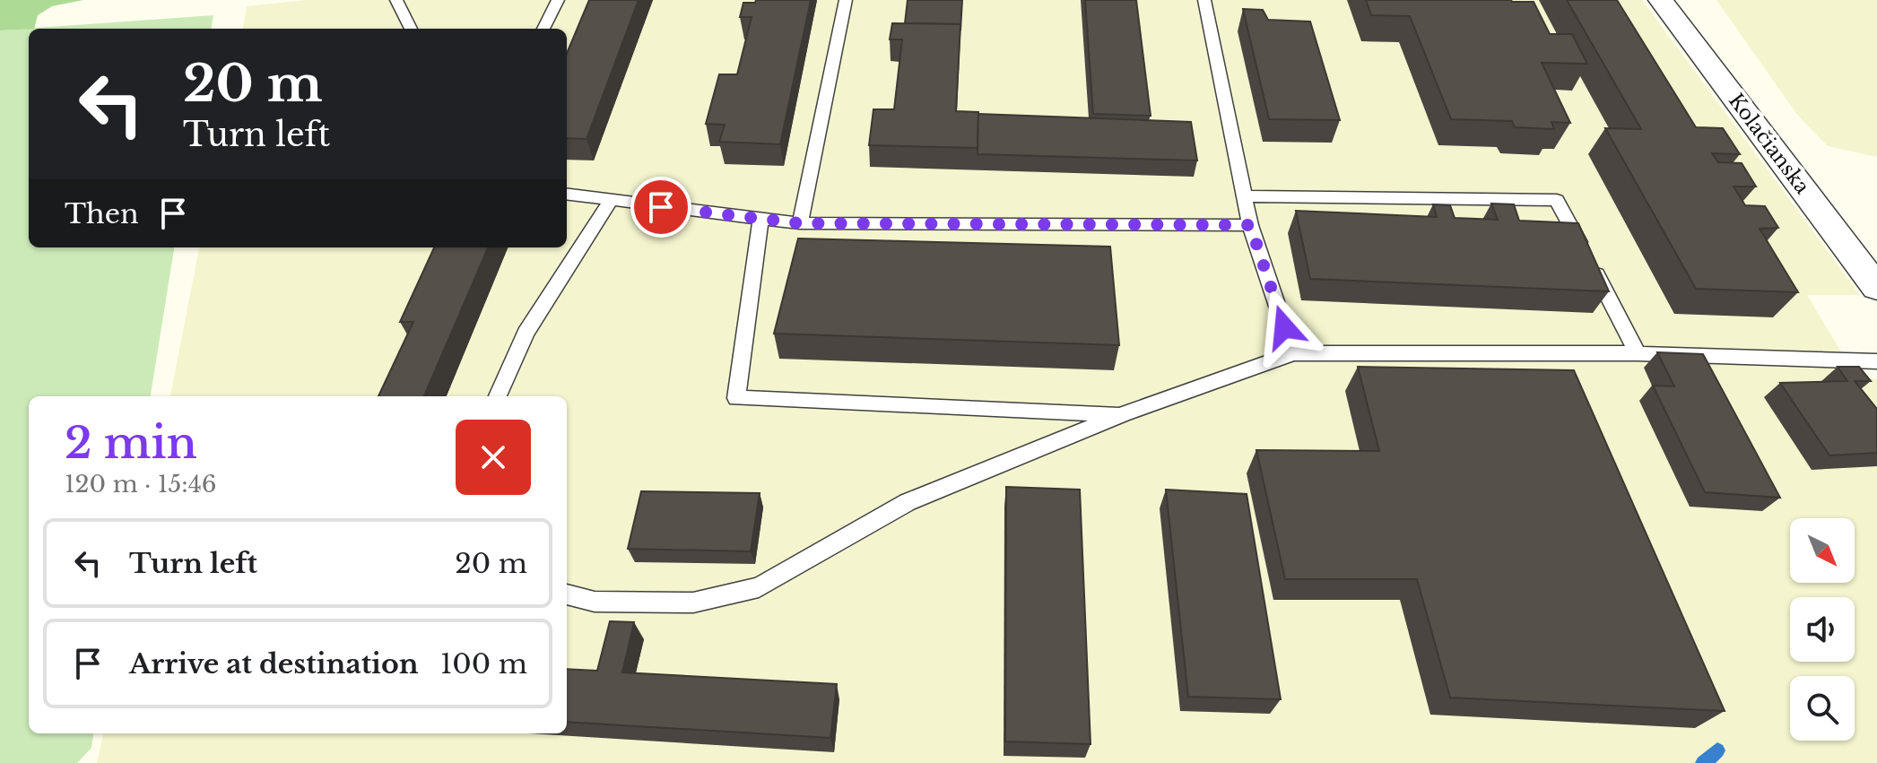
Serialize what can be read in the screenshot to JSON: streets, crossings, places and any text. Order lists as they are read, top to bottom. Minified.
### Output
{"streets":{"street":["Kolačianska"]},"north":"bottom right","page":{"turn":["20 m","Turn left"],"then":"Then","heading":["2 min","120 m · 15:46"],"list":[{"name":"Turn left","value":"20 m"},{"name":"Arrive at destination","value":"100 m"}]}}
